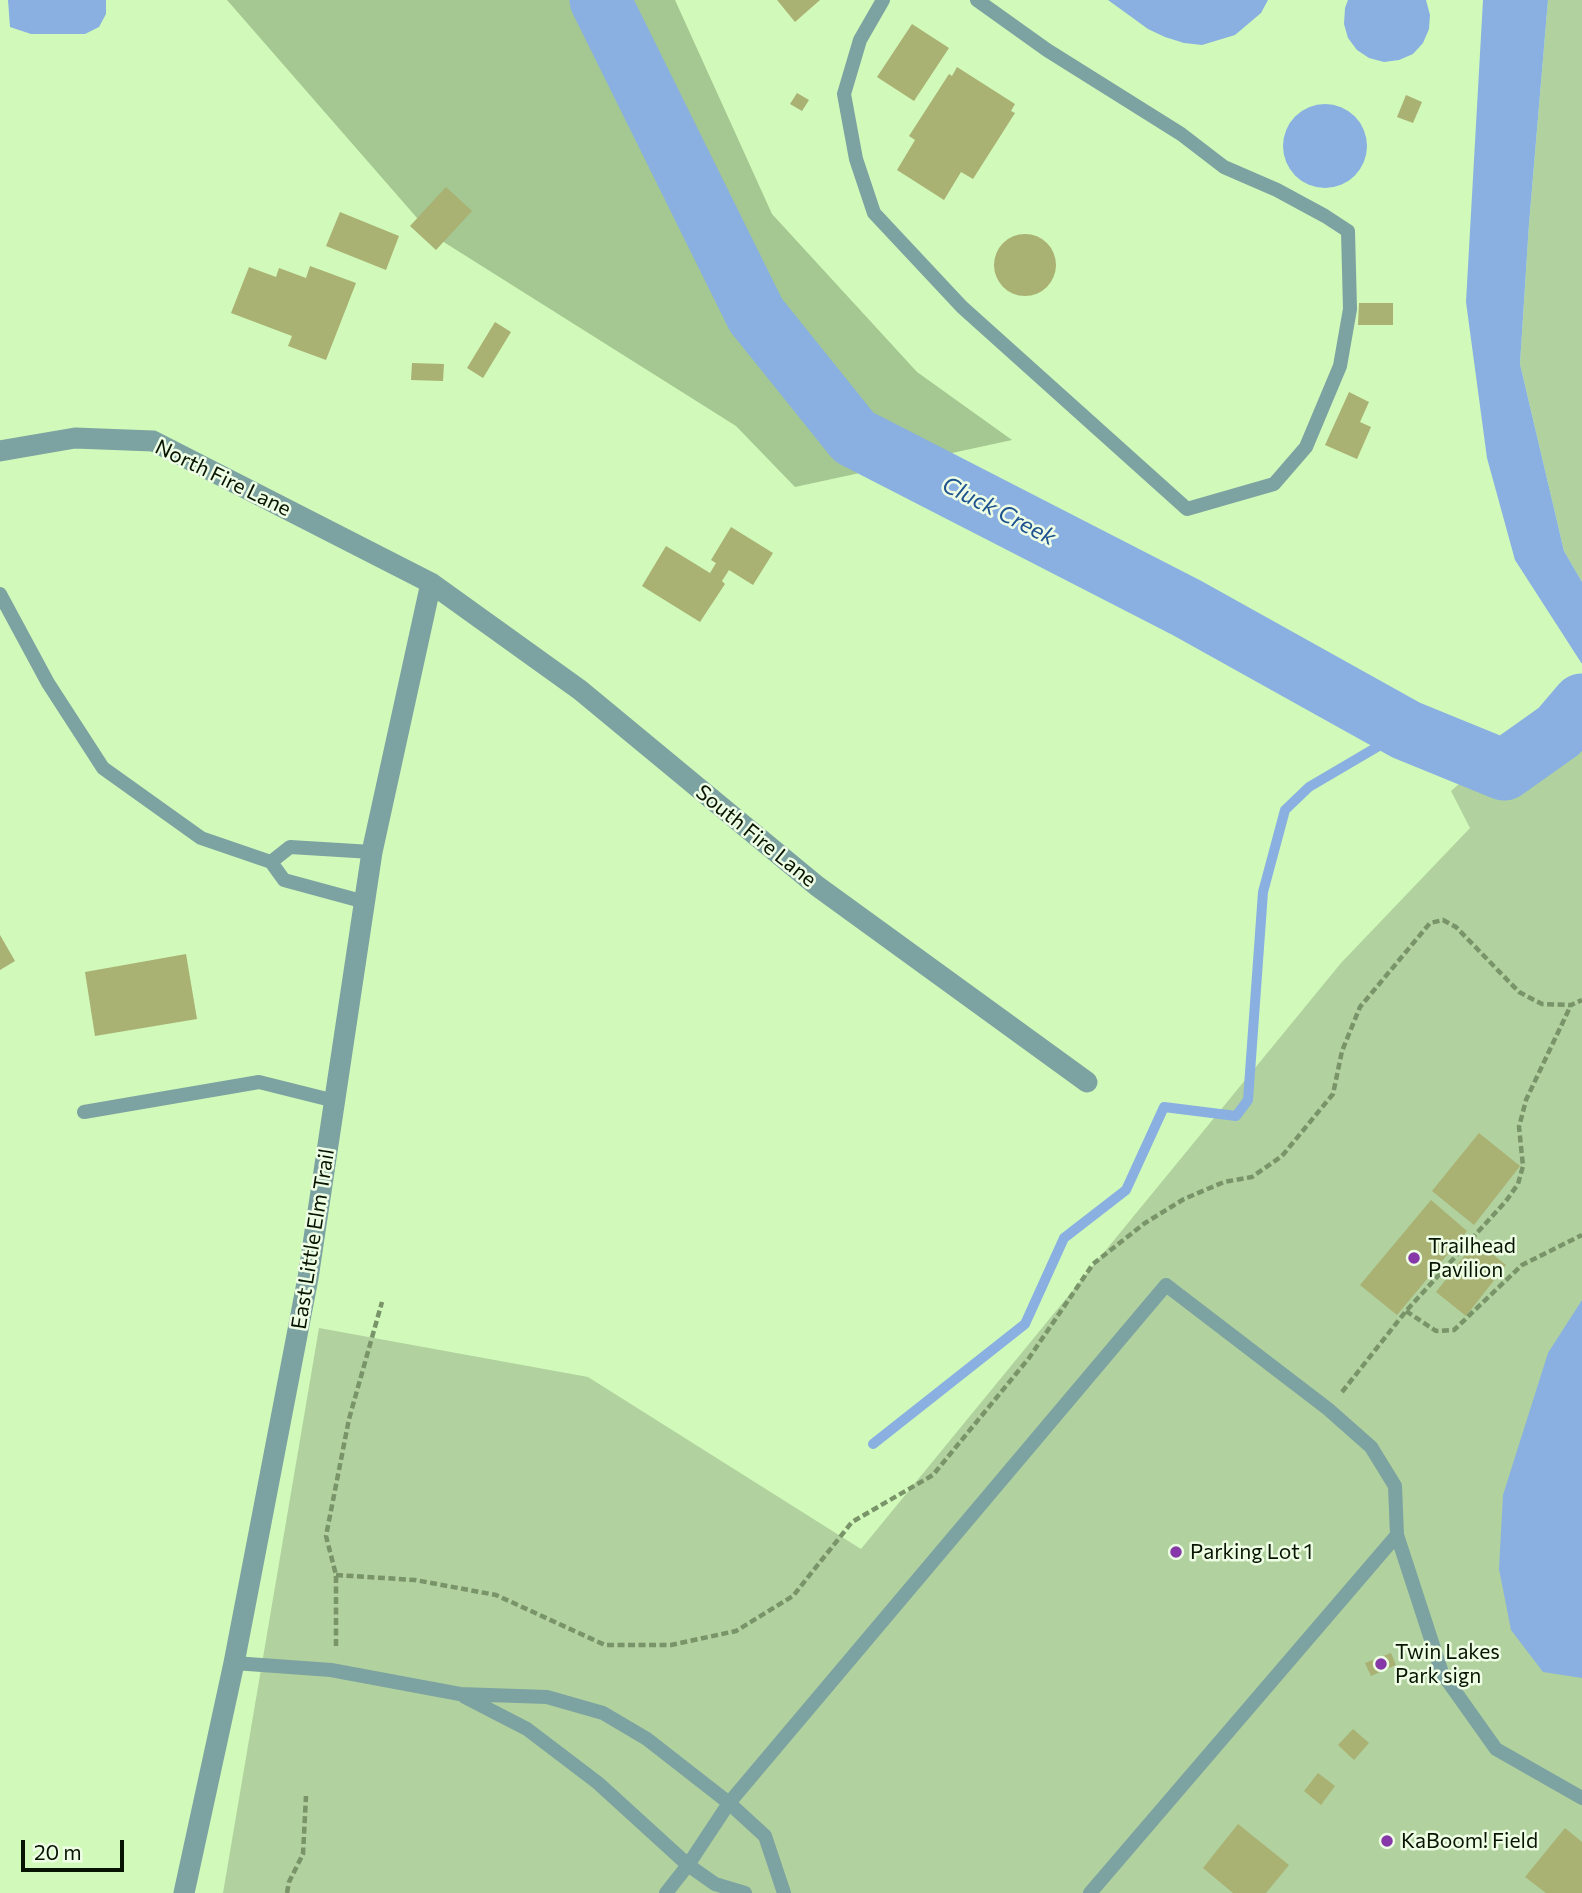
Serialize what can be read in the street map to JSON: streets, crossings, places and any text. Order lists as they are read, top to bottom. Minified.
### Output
{"streets":{"street":["North Fire Lane","South Fire Lane","East Little Elm Trail"]},"crossings":[["North Fire Lane","South Fire Lane"],["North Fire Lane","East Little Elm Trail"],["South Fire Lane","East Little Elm Trail"]],"water":["Cluck Creek"],"places":["Trailhead Pavilion","Parking Lot 1","Twin Lakes Park sign","KaBoom! Field"],"scale_bar":"20 m"}
